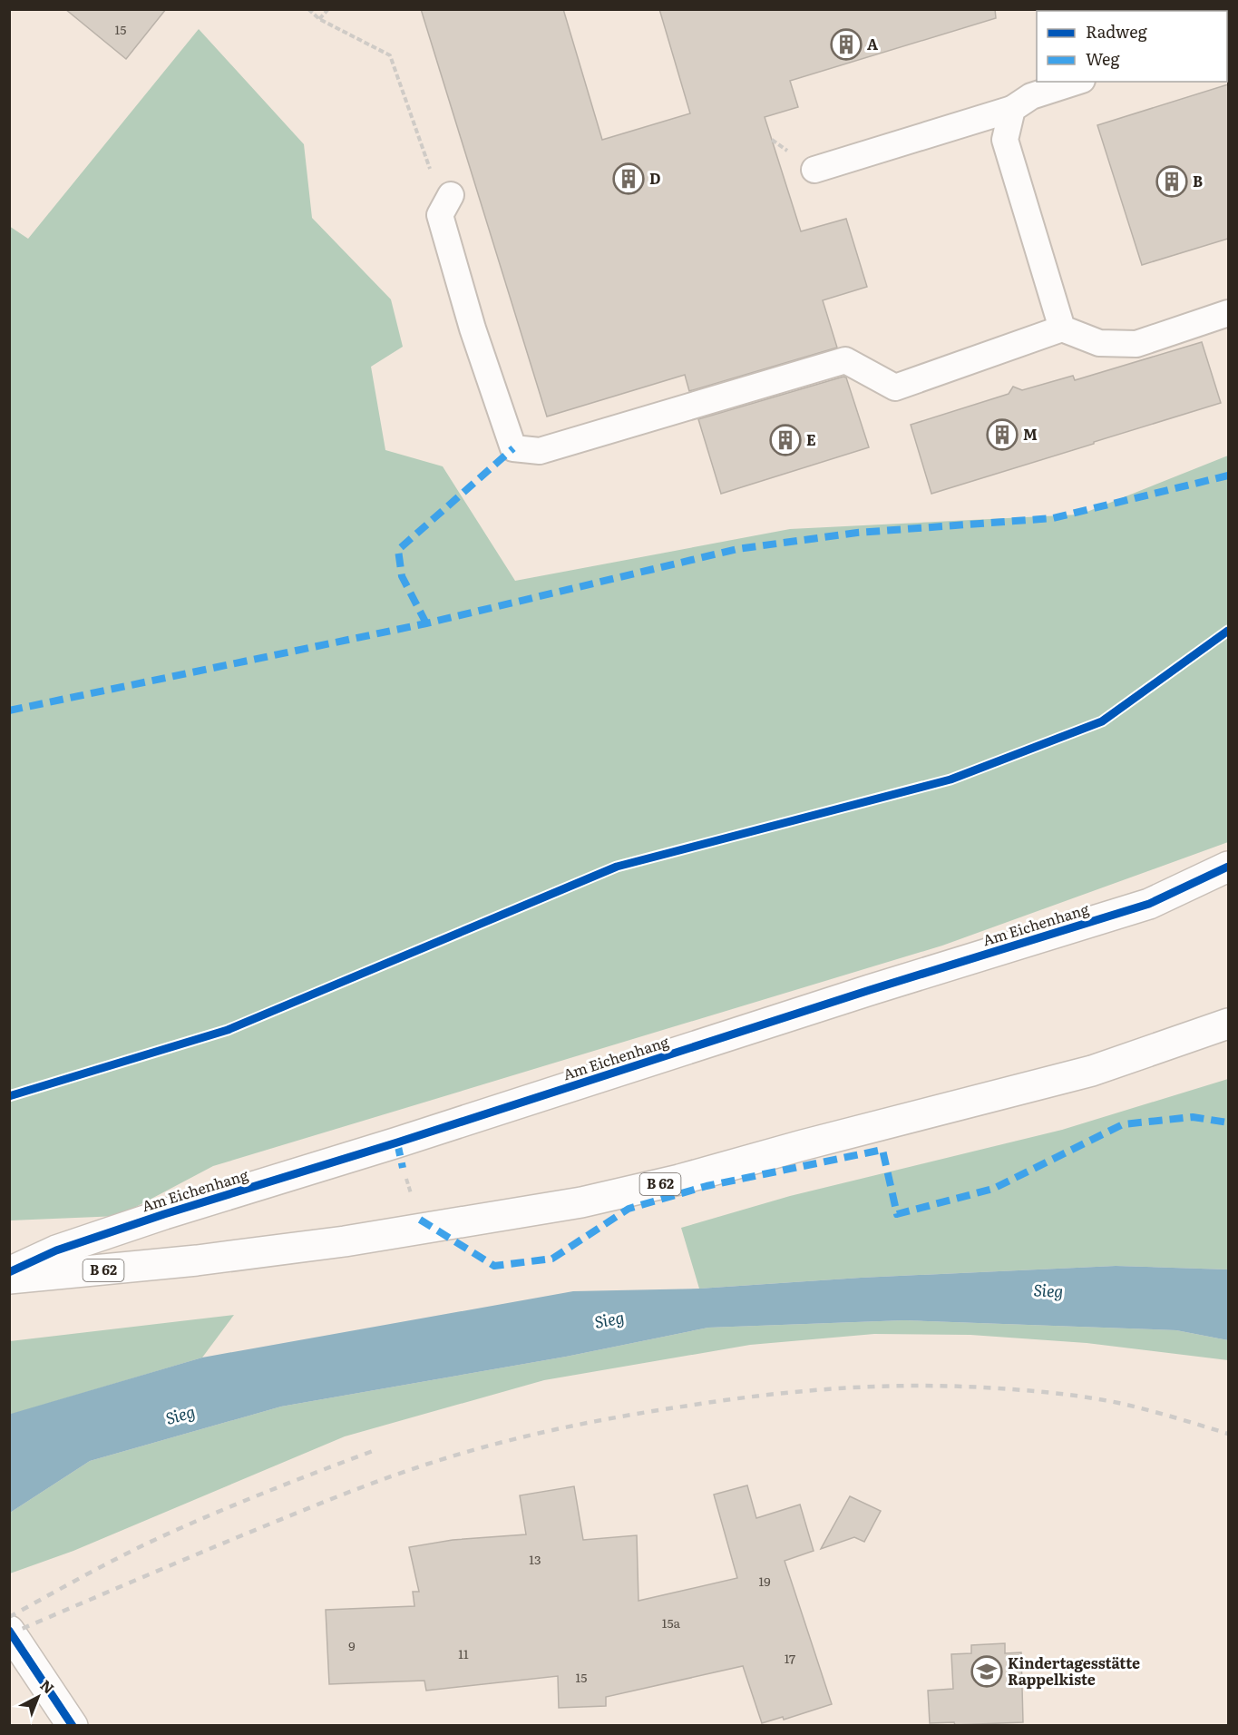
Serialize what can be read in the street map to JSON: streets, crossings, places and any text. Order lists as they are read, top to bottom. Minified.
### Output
{"streets":{"street":["Am Eichenhang","B 62"]},"water":["Sieg"],"places":{"building":["A","D","B","M","E"],"school or university":["Kindertagesstätte Rappelkiste"]},"house_numbers":["15","13","19","15a","9","11","17","15"],"legend":["Radweg","Weg"],"north":"top right"}
